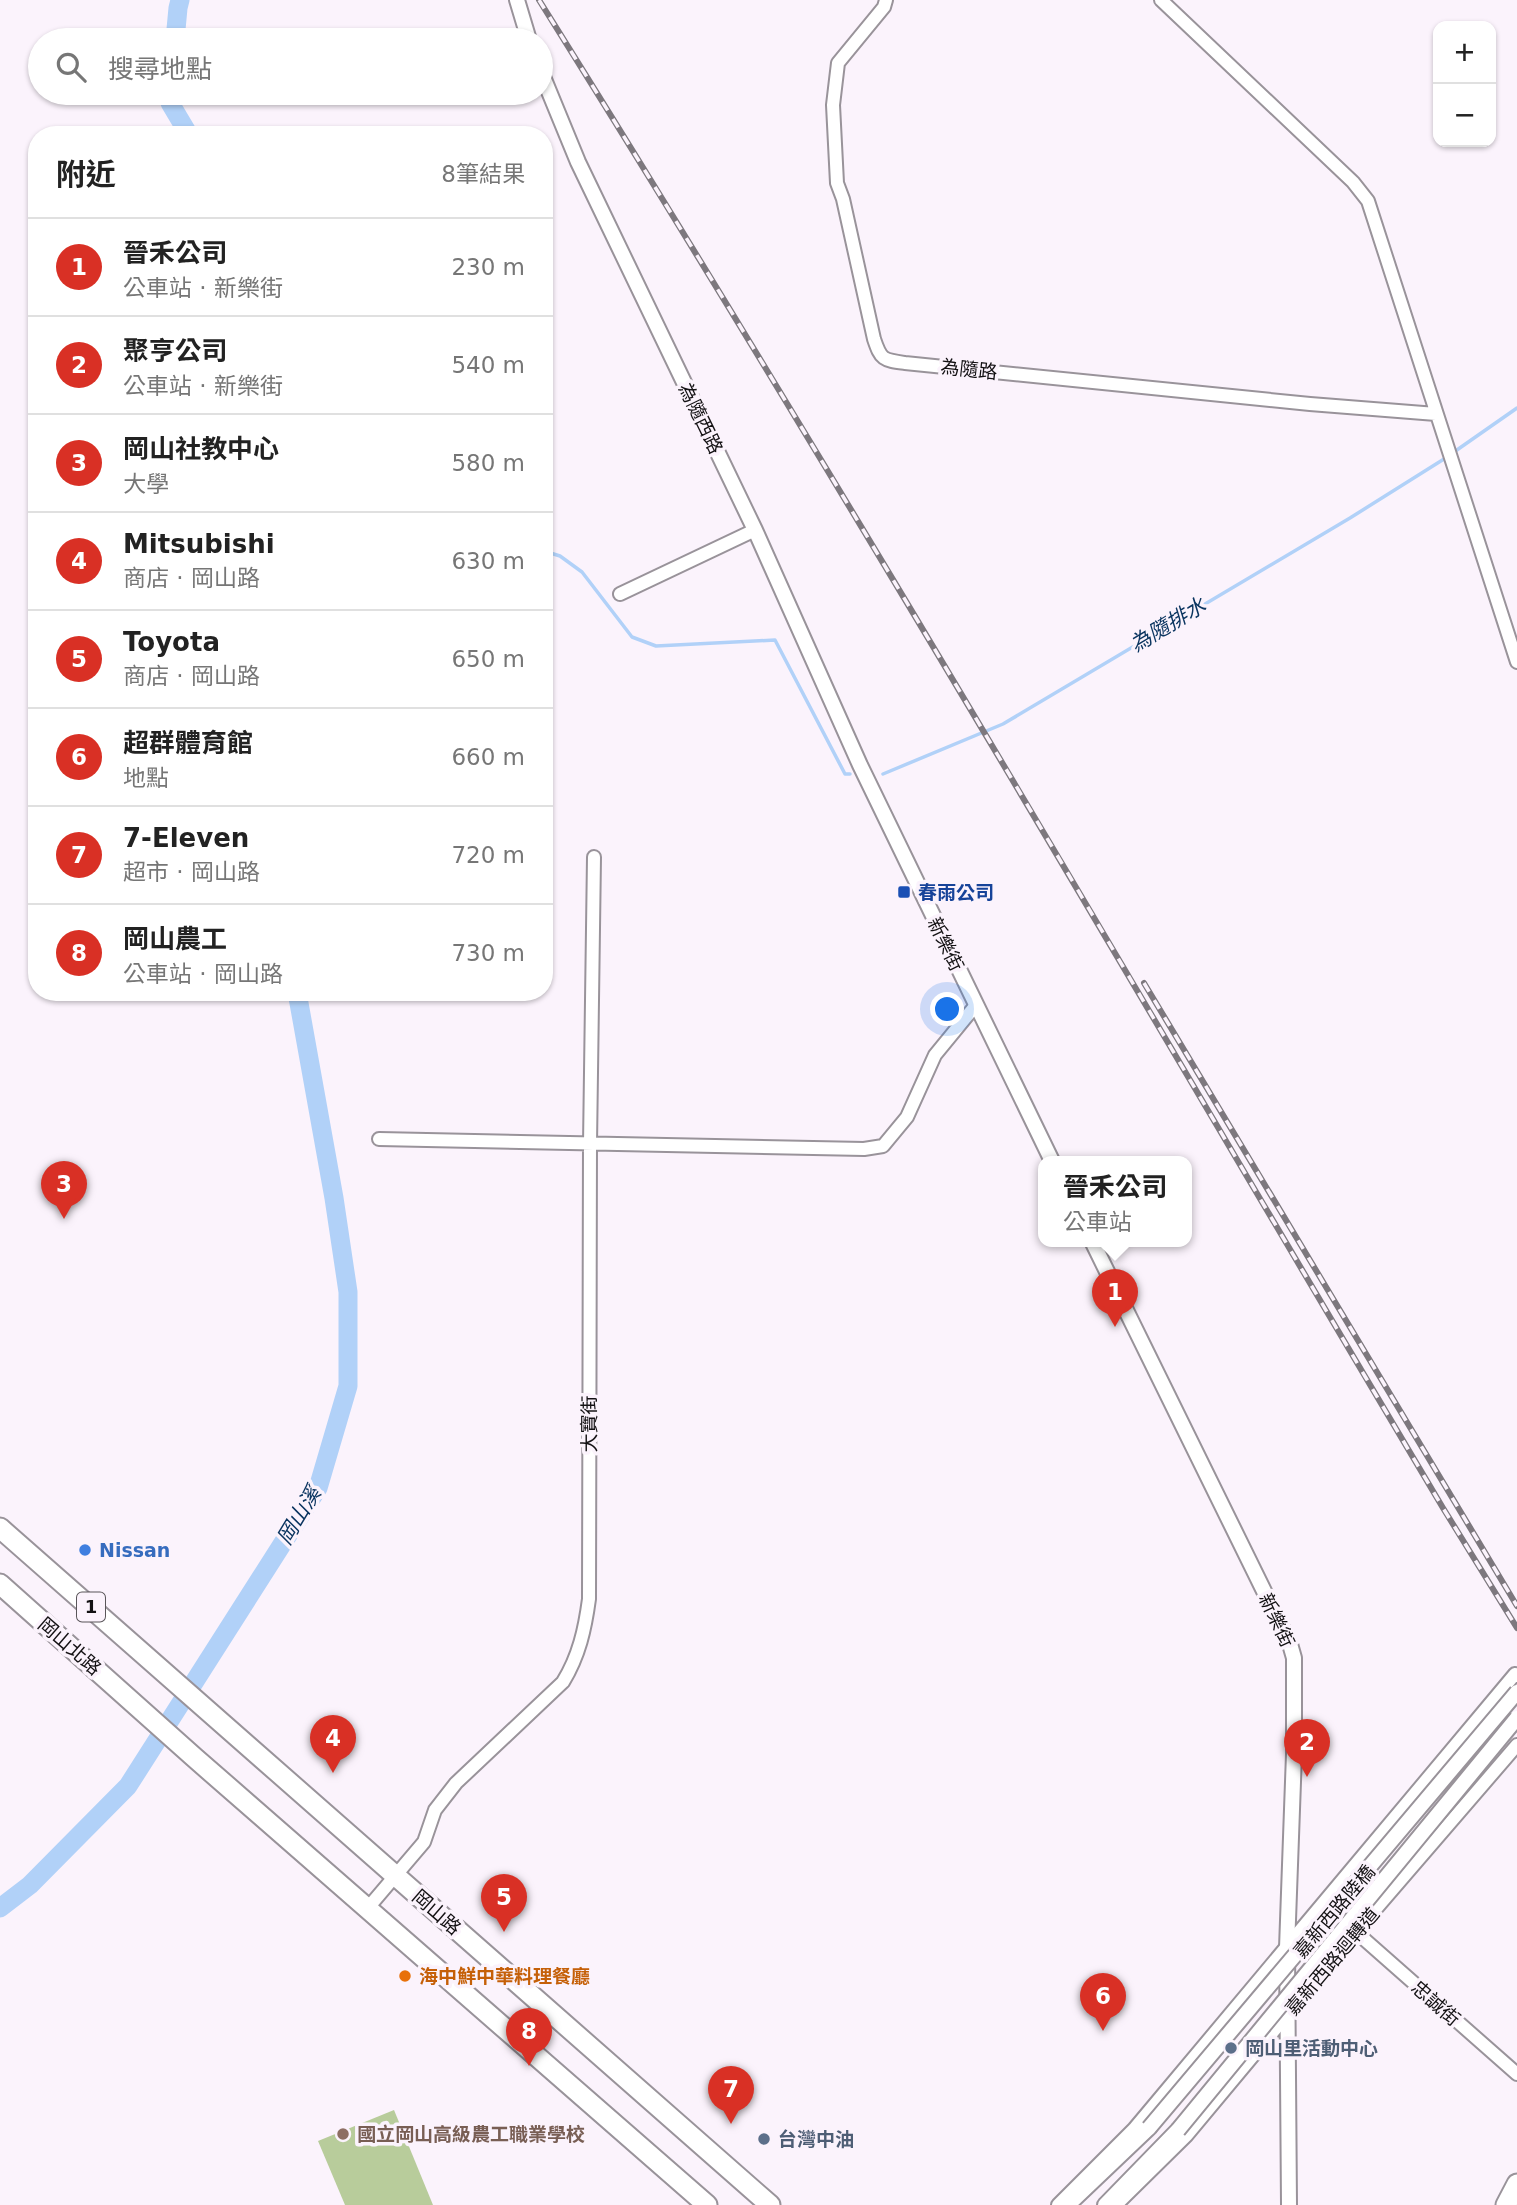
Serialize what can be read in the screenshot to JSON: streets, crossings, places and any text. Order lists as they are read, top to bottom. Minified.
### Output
{"streets":{"main road":["1","岡山北路","岡山路"],"street":["為隨路","為隨西路","新樂街","大寶街","嘉新西路陸橋","嘉新西路迴轉道","忠誠街"]},"crossings":[["為隨西路","新樂街"],["新樂街","嘉新西路迴轉道"],["大寶街","1"],["大寶街","岡山北路"],["大寶街","岡山路"],["1","岡山北路"],["嘉新西路迴轉道","忠誠街"]],"water":["為隨排水","岡山溪"],"places":{"transit":["春雨公司"],"other":["Nissan","海中鮮中華料理餐廳","岡山里活動中心","國立岡山高級農工職業學校","台灣中油"]},"page":{"map_buttons":["+","−"],"search":"搜尋地點","heading":["附近","8筆結果"],"list":[{"mark":"1","name":"晉禾公司","note":"公車站 · 新樂街","value":"230 m"},{"mark":"2","name":"聚亨公司","note":"公車站 · 新樂街","value":"540 m"},{"mark":"3","name":"岡山社教中心","note":"大學","value":"580 m"},{"mark":"4","name":"Mitsubishi","note":"商店 · 岡山路","value":"630 m"},{"mark":"5","name":"Toyota","note":"商店 · 岡山路","value":"650 m"},{"mark":"6","name":"超群體育館","note":"地點","value":"660 m"},{"mark":"7","name":"7-Eleven","note":"超市 · 岡山路","value":"720 m"},{"mark":"8","name":"岡山農工","note":"公車站 · 岡山路","value":"730 m"}],"popup":["晉禾公司","公車站"],"pins":["3","1","4","2","5","6","8","7"]}}
